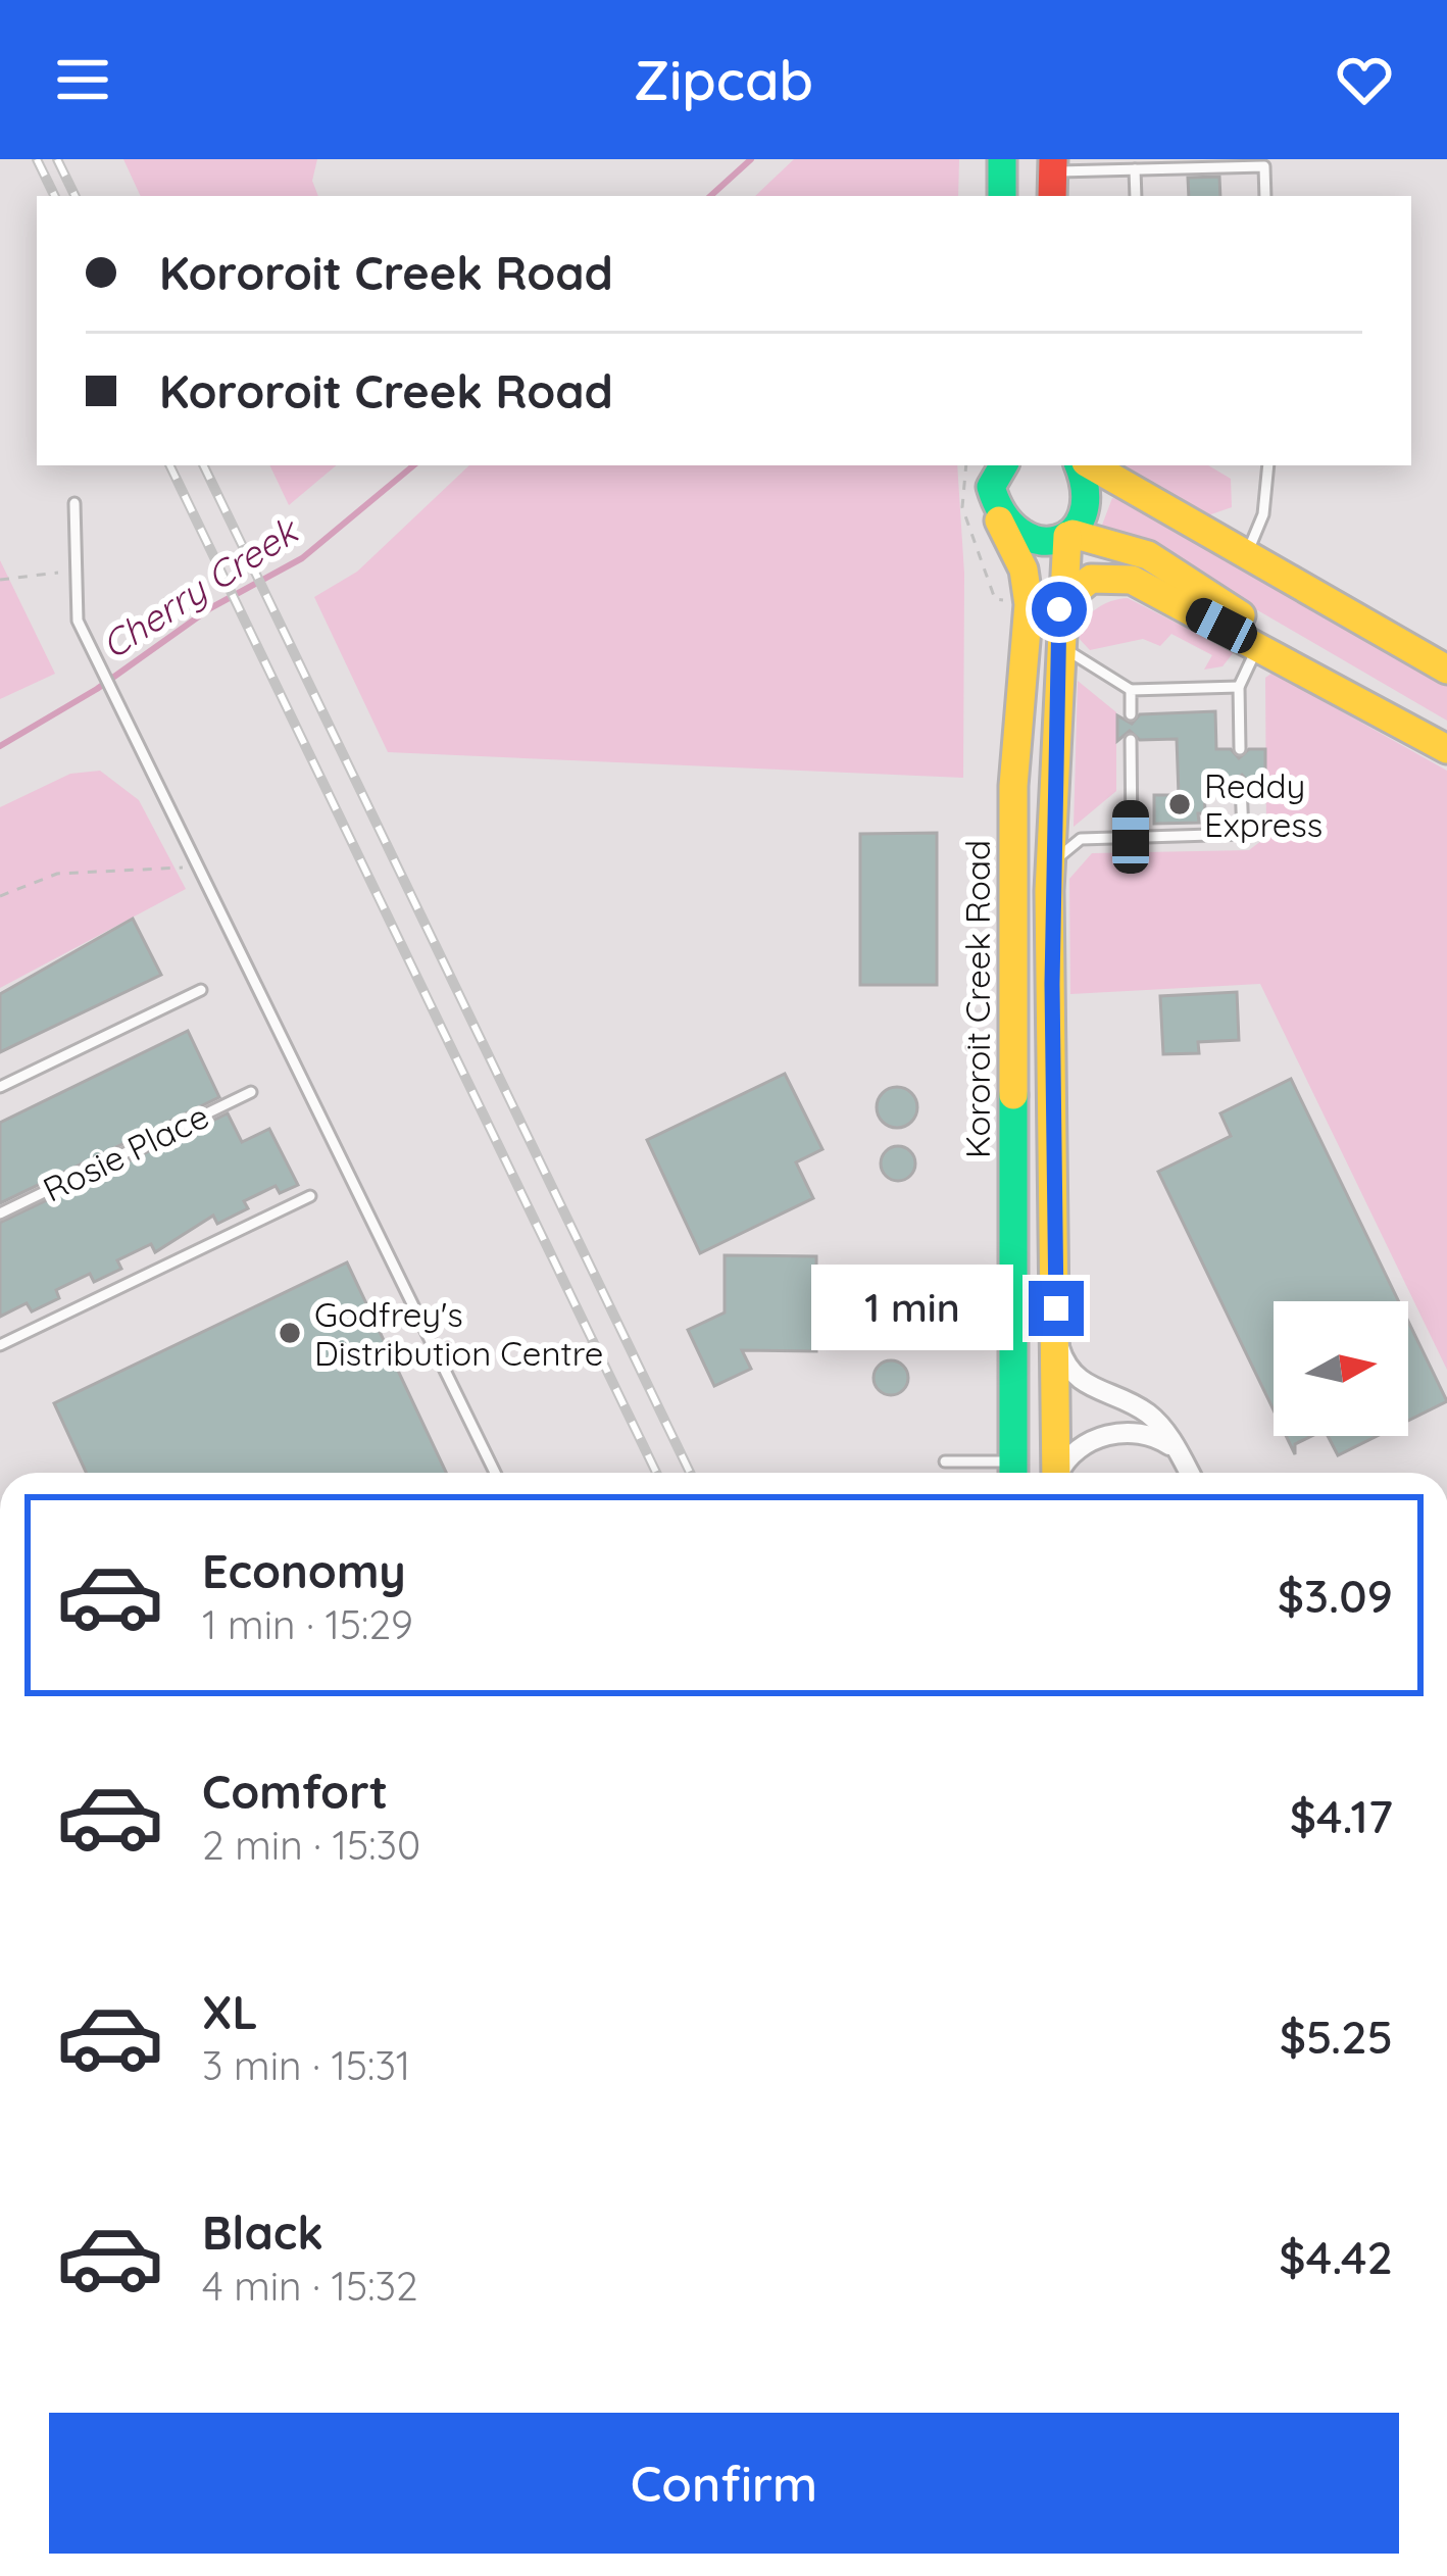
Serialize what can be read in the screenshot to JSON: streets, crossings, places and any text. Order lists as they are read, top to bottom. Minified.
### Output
{"streets":{"main road":["Kororoit Creek Road"],"lane":["Rosie Place"]},"water":["Cherry Creek"],"places":["Reddy Express","Godfrey's Distribution Centre"],"north":"right","page":{"header":"Zipcab","banner":["Kororoit Creek Road","Kororoit Creek Road"],"bubble":"1 min","list":[{"name":"Economy","note":"1 min · 15:29","value":"$3.09"},{"name":"Comfort","note":"2 min · 15:30","value":"$4.17"},{"name":"XL","note":"3 min · 15:31","value":"$5.25"},{"name":"Black","note":"4 min · 15:32","value":"$4.42"}],"buttons":"Confirm"}}
